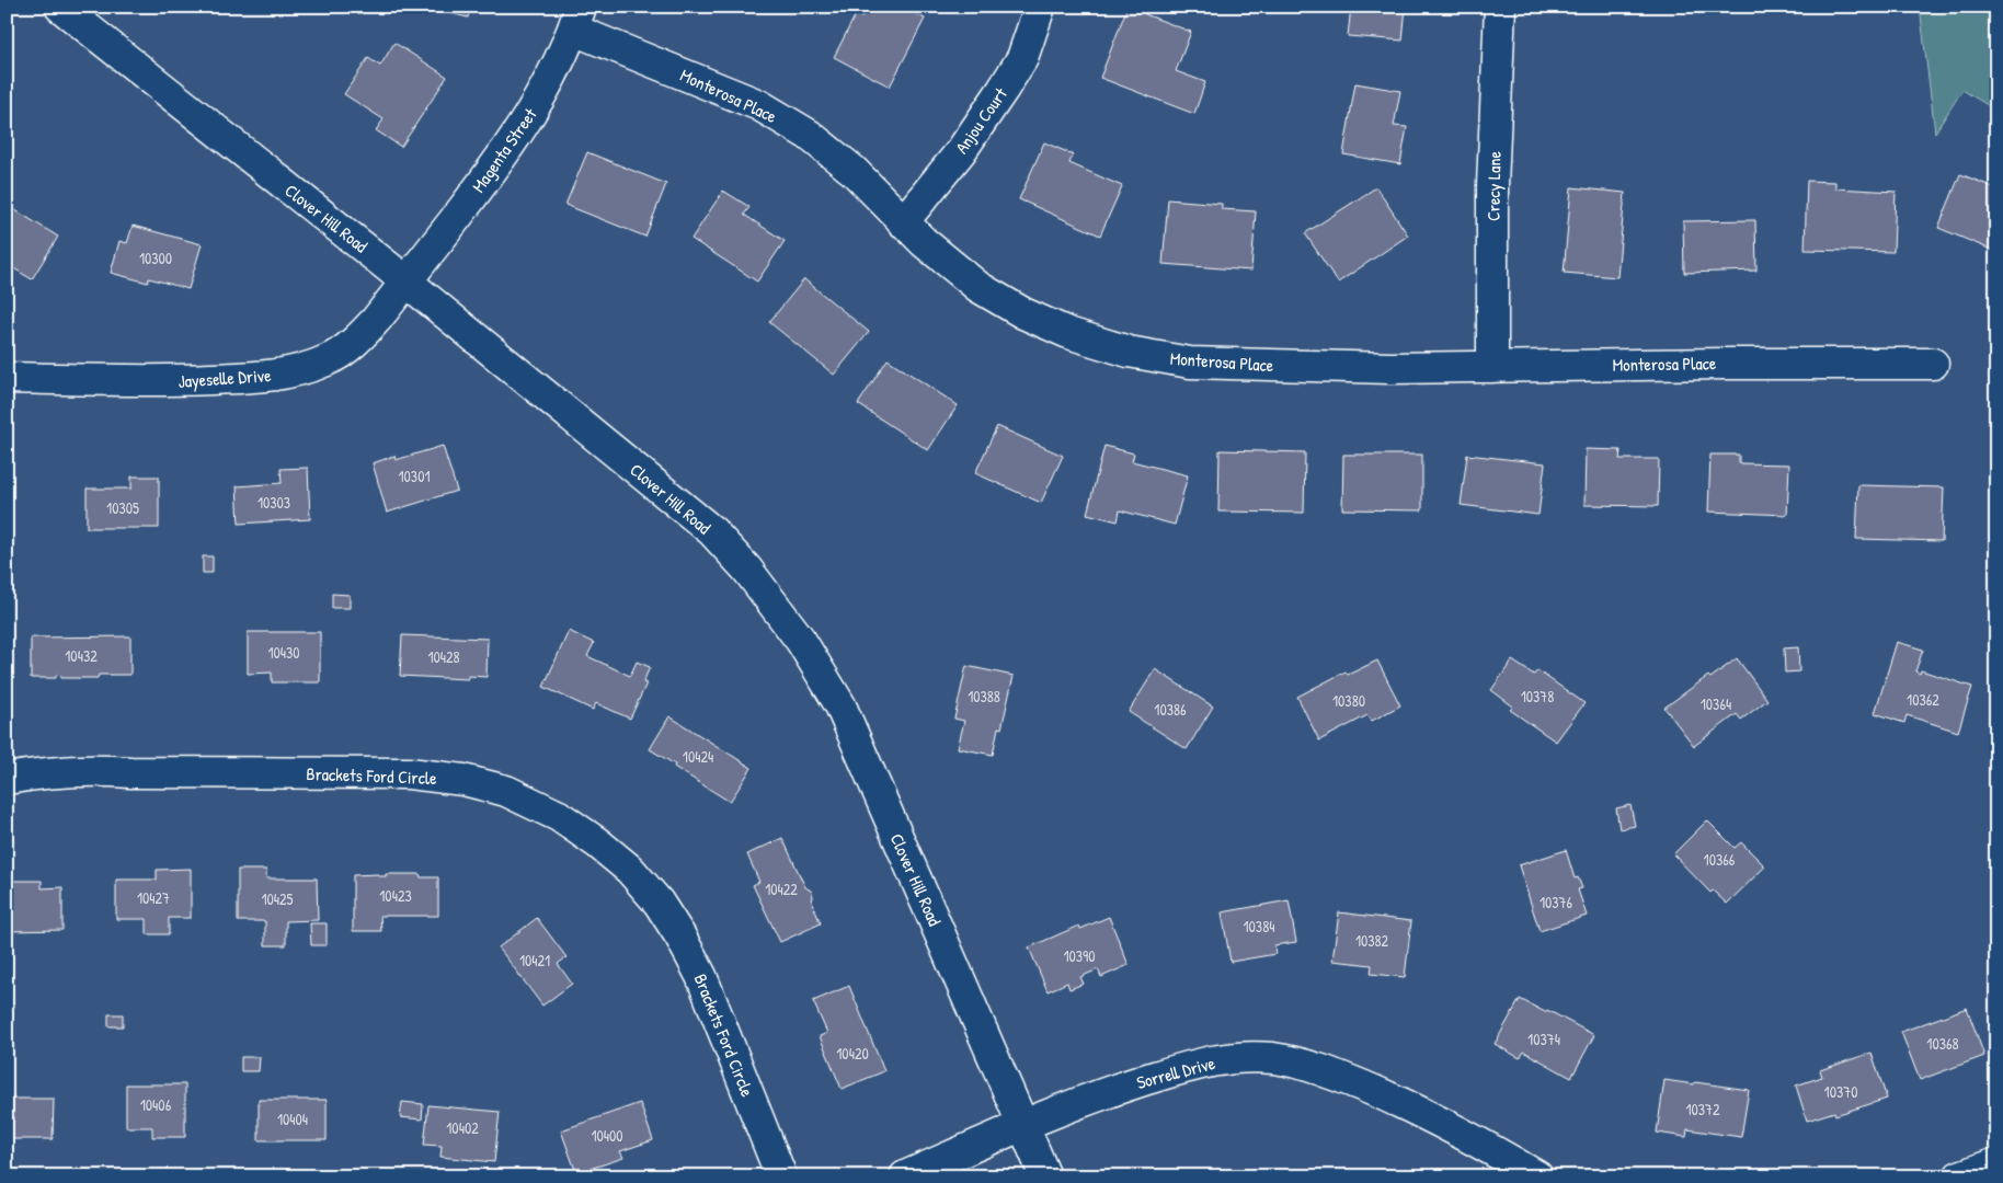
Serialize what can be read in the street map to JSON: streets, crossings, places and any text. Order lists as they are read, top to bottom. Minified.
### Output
{"streets":{"street":["Monterosa Place","Anjou Court","Magenta Street","Crecy Lane","Clover Hill Road","Jayeselle Drive","Brackets Ford Circle","Sorrell Drive"]},"crossings":[["Monterosa Place","Anjou Court"],["Monterosa Place","Magenta Street"],["Monterosa Place","Crecy Lane"],["Magenta Street","Clover Hill Road"],["Magenta Street","Jayeselle Drive"],["Clover Hill Road","Jayeselle Drive"],["Clover Hill Road","Sorrell Drive"]],"house_numbers":["10300","10301","10303","10305","10430","10432","10428","10388","10378","10362","10380","10364","10386","10424","10366","10422","10423","10427","10425","10376","10384","10382","10390","10421","10374","10368","10420","10370","10406","10372","10404","10402","10400"]}
